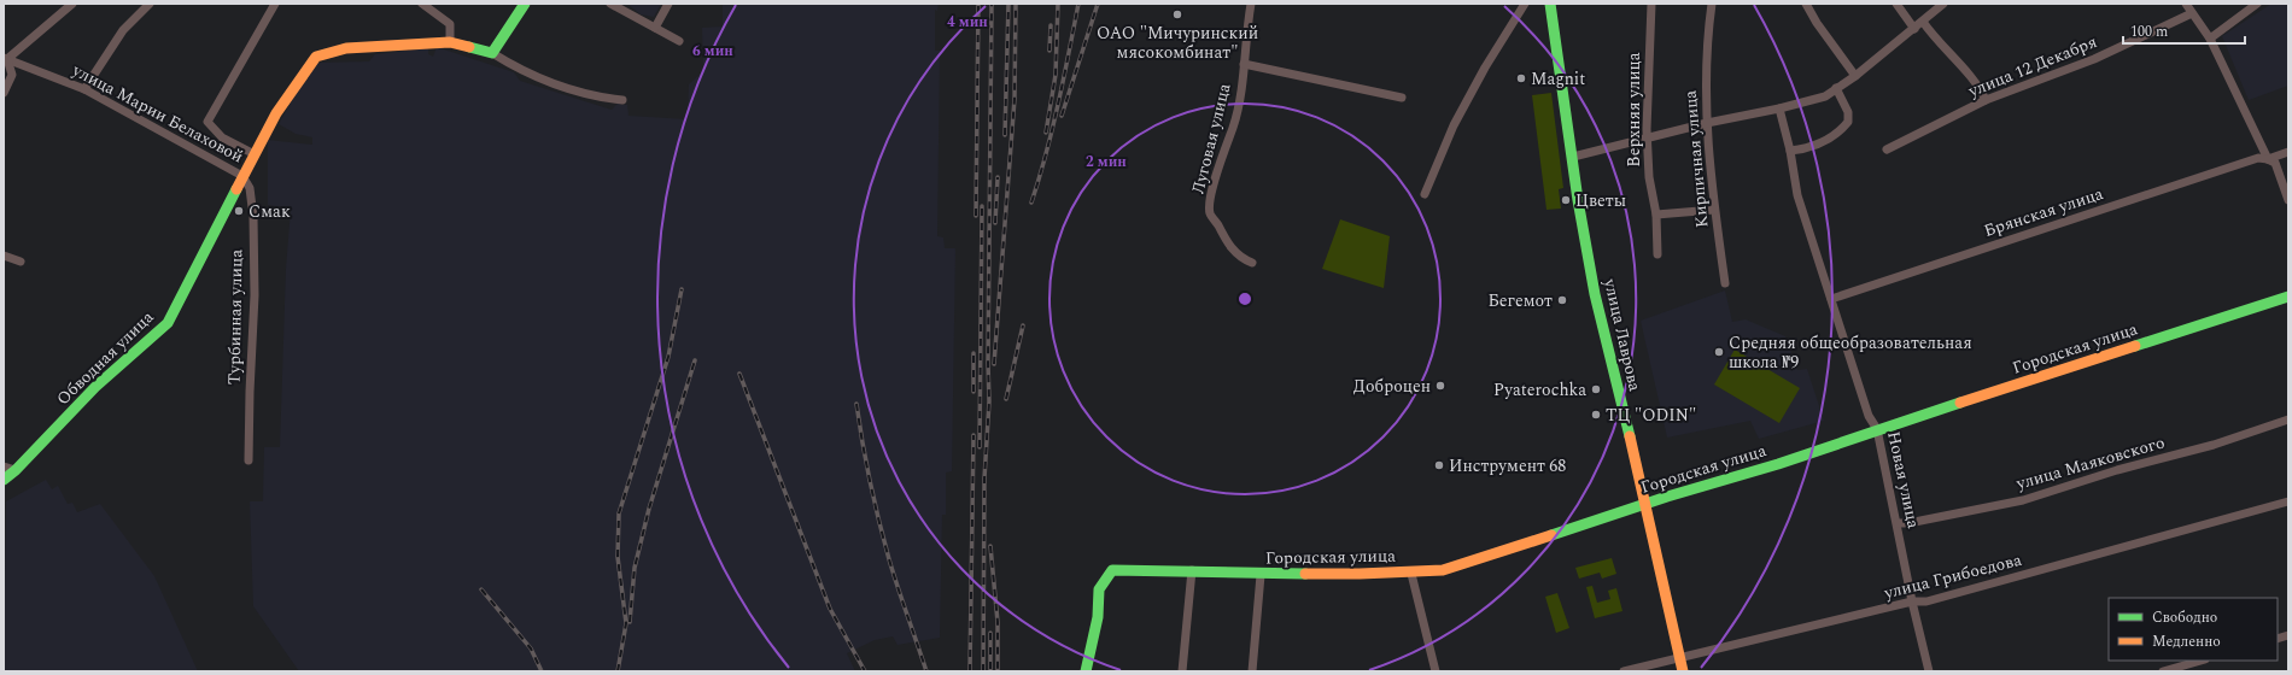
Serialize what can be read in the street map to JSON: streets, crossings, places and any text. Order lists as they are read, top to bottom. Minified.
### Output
{"streets":{"street":["улица 12 Декабря","Верхняя улица","улица Марии Белаховой","Луговая улица","Кирпичная улица","Брянская улица","Турбинная улица","улица Лаврова","Городская улица","Обводная улица","улица Маяковского","Новая улица","улица Грибоедова"]},"crossings":[["улица Марии Белаховой","Турбинная улица"],["улица Марии Белаховой","Обводная улица"],["Брянская улица","Новая улица"],["Турбинная улица","Обводная улица"],["улица Лаврова","Городская улица"],["улица Лаврова","улица Грибоедова"],["Городская улица","Новая улица"],["улица Маяковского","Новая улица"],["Новая улица","улица Грибоедова"]],"places":["ОАО \"Мичуринский мясокомбинат\"","Magnit","Цветы","Смак","Бегемот","Средняя общеобразовательная школа №9","Доброцен","Pyaterochka","ТЦ \"ODIN\"","Инструмент 68"],"legend":["Свободно","Медленно"],"scale_bar":"100 m","rings":["4 мин","6 мин","2 мин"]}
